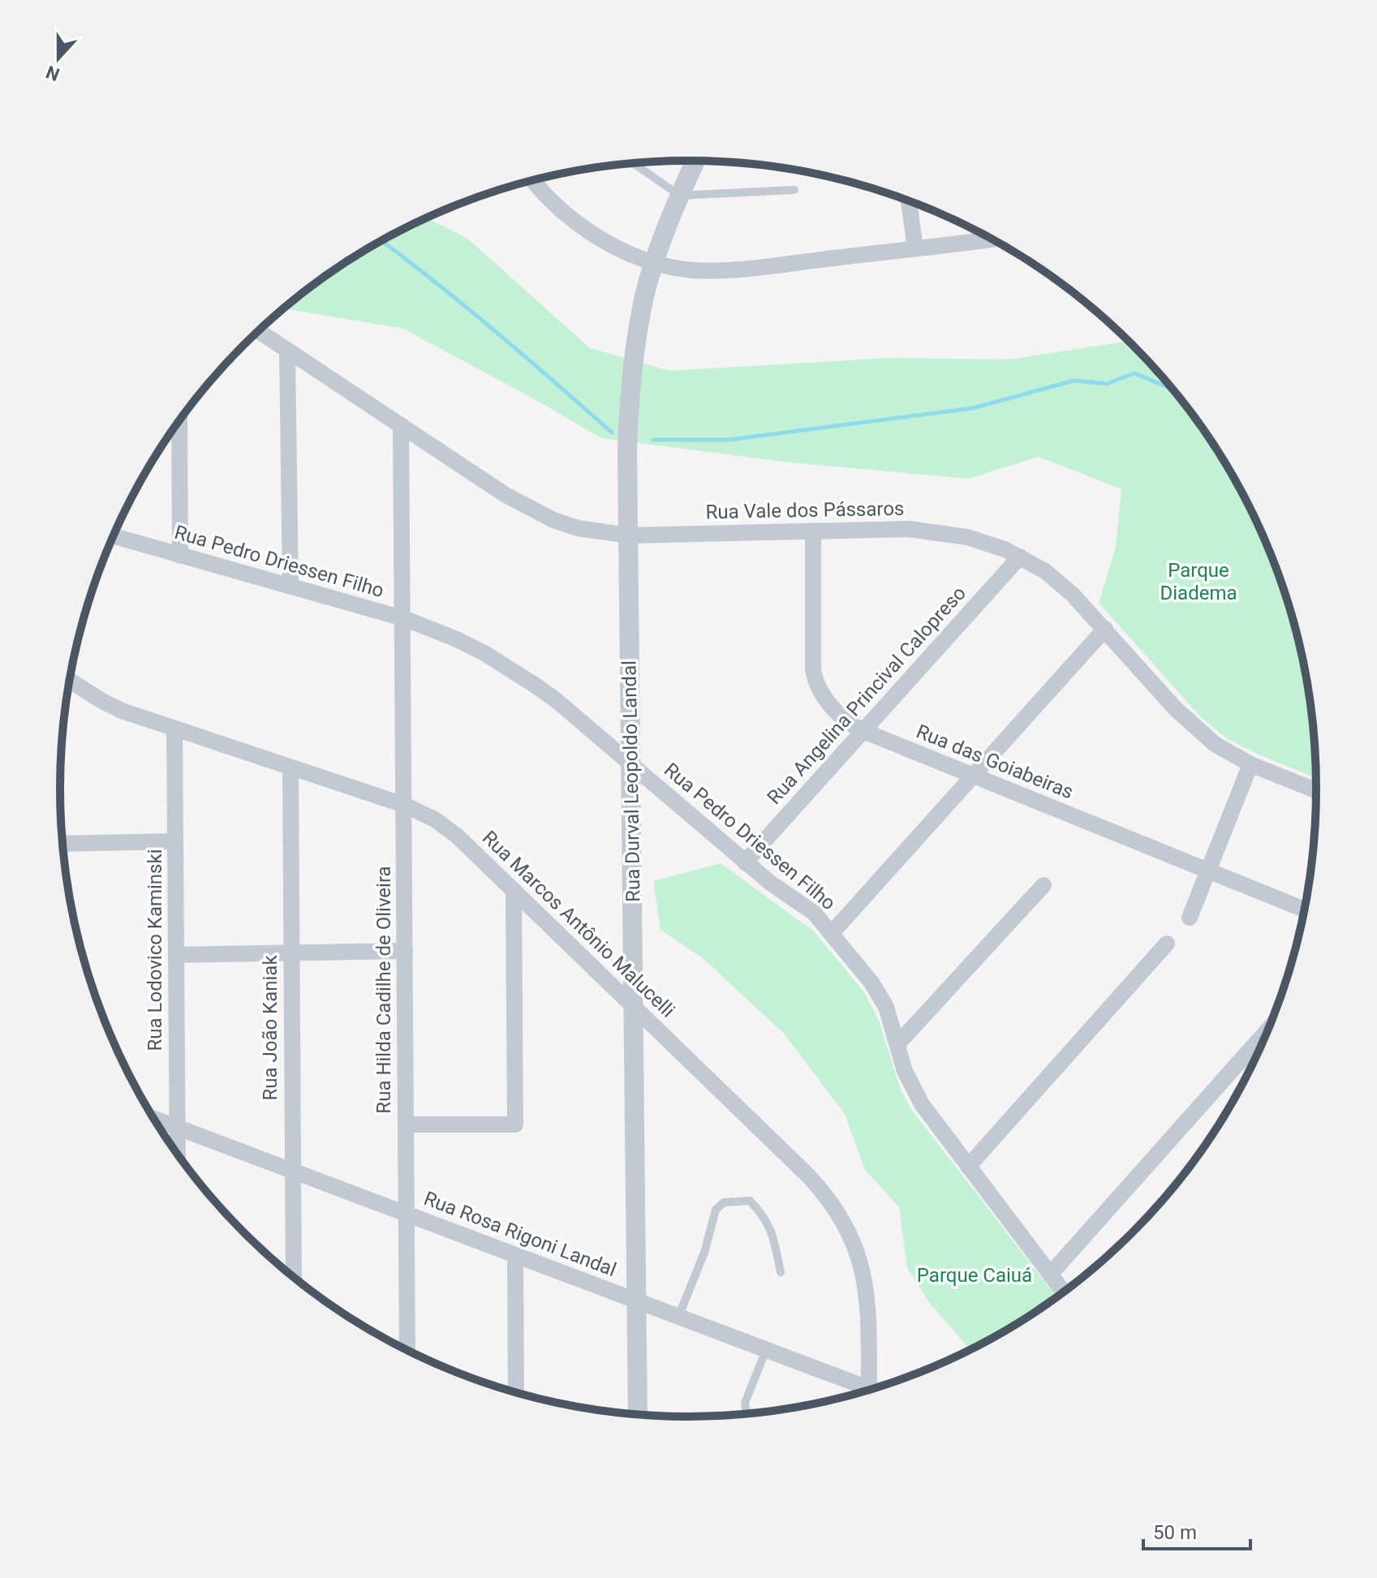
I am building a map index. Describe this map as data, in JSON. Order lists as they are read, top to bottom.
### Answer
{
  "streets": {
    "street": [
      "Rua Vale dos Pássaros",
      "Rua Pedro Driessen Filho",
      "Rua Angelina Princival Calopreso",
      "Rua das Goiabeiras",
      "Rua Durval Leopoldo Landal",
      "Rua Marcos Antônio Malucelli",
      "Rua Lodovico Kaminski",
      "Rua Hilda Cadilhe de Oliveira",
      "Rua João Kaniak",
      "Rua Rosa Rigoni Landal"
    ]
  },
  "crossings": [
    ["Rua Vale dos Pássaros", "Rua Angelina Princival Calopreso"],
    ["Rua Vale dos Pássaros", "Rua das Goiabeiras"],
    ["Rua Vale dos Pássaros", "Rua Durval Leopoldo Landal"],
    ["Rua Vale dos Pássaros", "Rua Hilda Cadilhe de Oliveira"],
    ["Rua Pedro Driessen Filho", "Rua Angelina Princival Calopreso"],
    ["Rua Pedro Driessen Filho", "Rua Durval Leopoldo Landal"],
    ["Rua Pedro Driessen Filho", "Rua Hilda Cadilhe de Oliveira"],
    ["Rua Angelina Princival Calopreso", "Rua das Goiabeiras"],
    ["Rua Durval Leopoldo Landal", "Rua Marcos Antônio Malucelli"],
    ["Rua Durval Leopoldo Landal", "Rua Rosa Rigoni Landal"],
    ["Rua Marcos Antônio Malucelli", "Rua Lodovico Kaminski"],
    ["Rua Marcos Antônio Malucelli", "Rua Hilda Cadilhe de Oliveira"],
    ["Rua Marcos Antônio Malucelli", "Rua João Kaniak"],
    ["Rua Lodovico Kaminski", "Rua Rosa Rigoni Landal"],
    ["Rua Hilda Cadilhe de Oliveira", "Rua Rosa Rigoni Landal"],
    ["Rua João Kaniak", "Rua Rosa Rigoni Landal"]
  ],
  "parks": ["Parque Diadema", "Parque Caiuá"],
  "scale_bar": "50 m",
  "north": "bottom"
}
